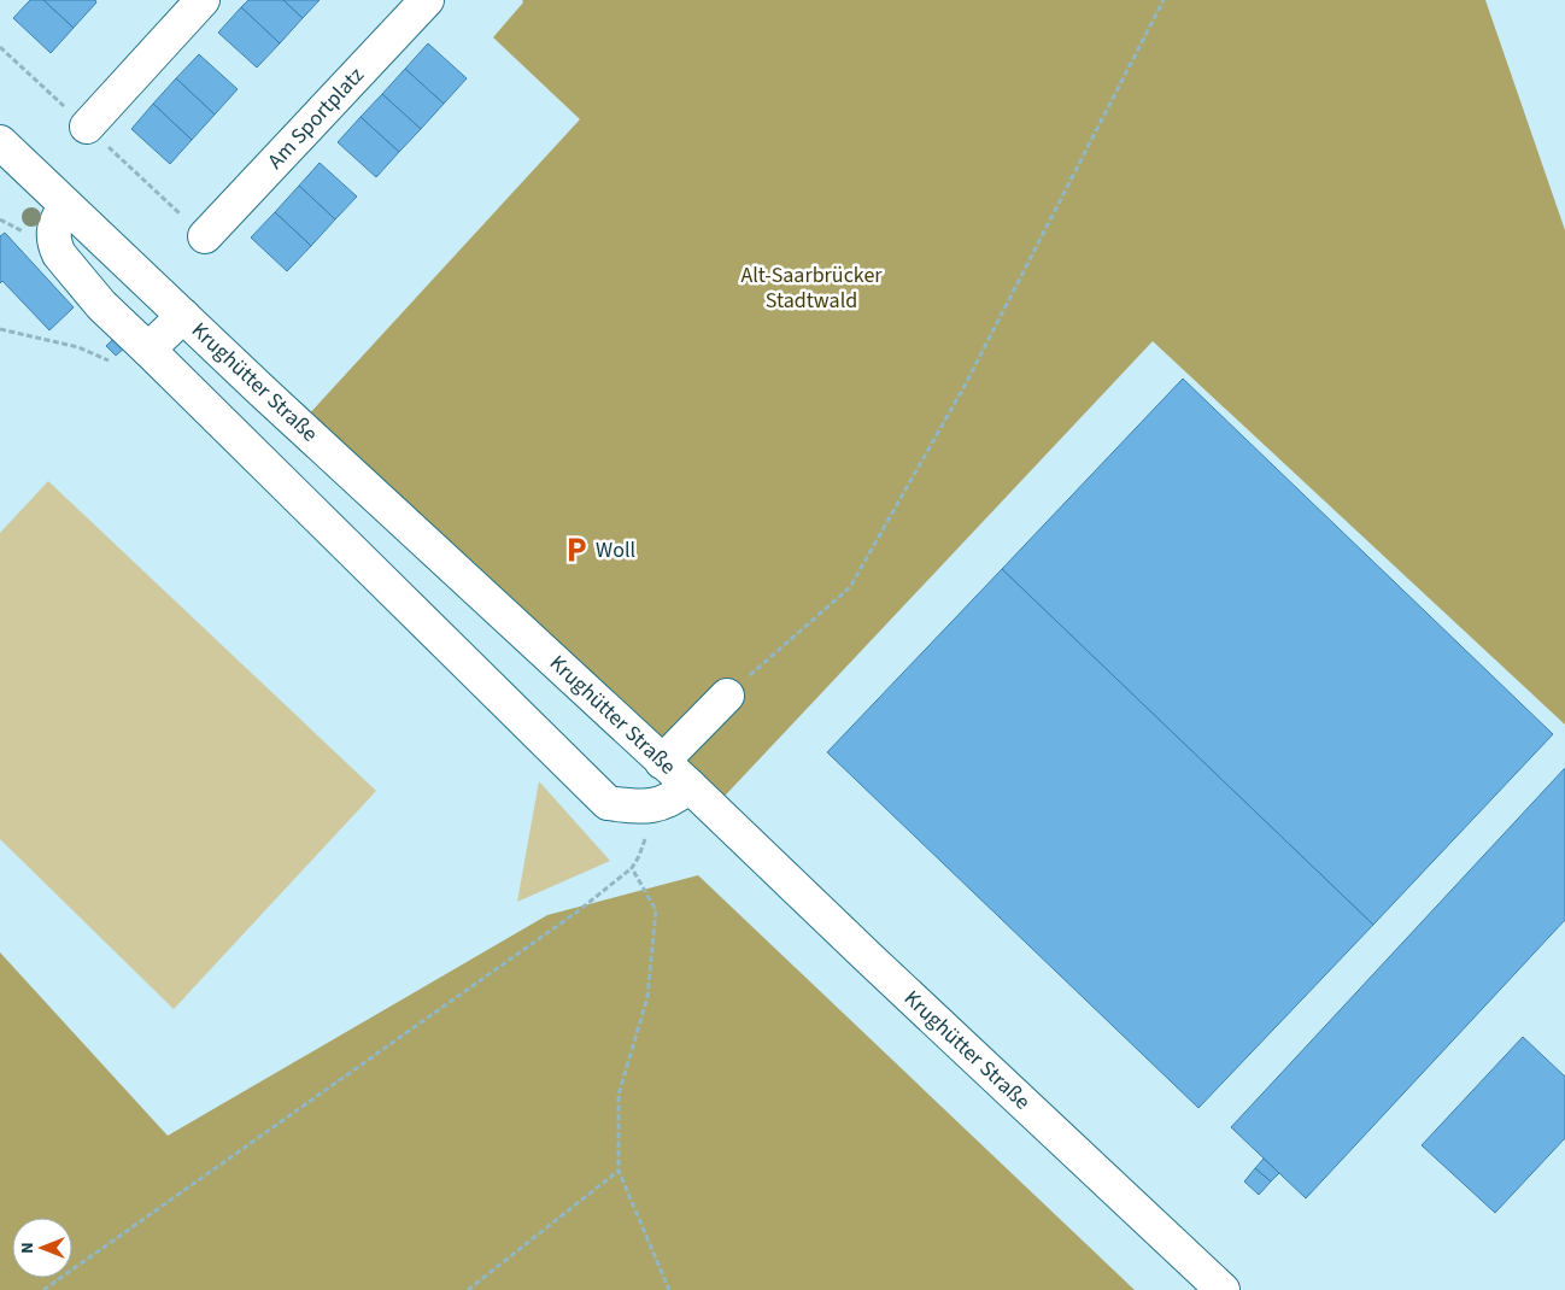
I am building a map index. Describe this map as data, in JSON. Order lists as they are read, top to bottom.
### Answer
{
  "streets": {
    "street": ["Am Sportplatz", "Krughütter Straße"]
  },
  "parks": ["Alt-Saarbrücker Stadtwald"],
  "places": {
    "parking": ["Woll"]
  },
  "north": "left"
}
